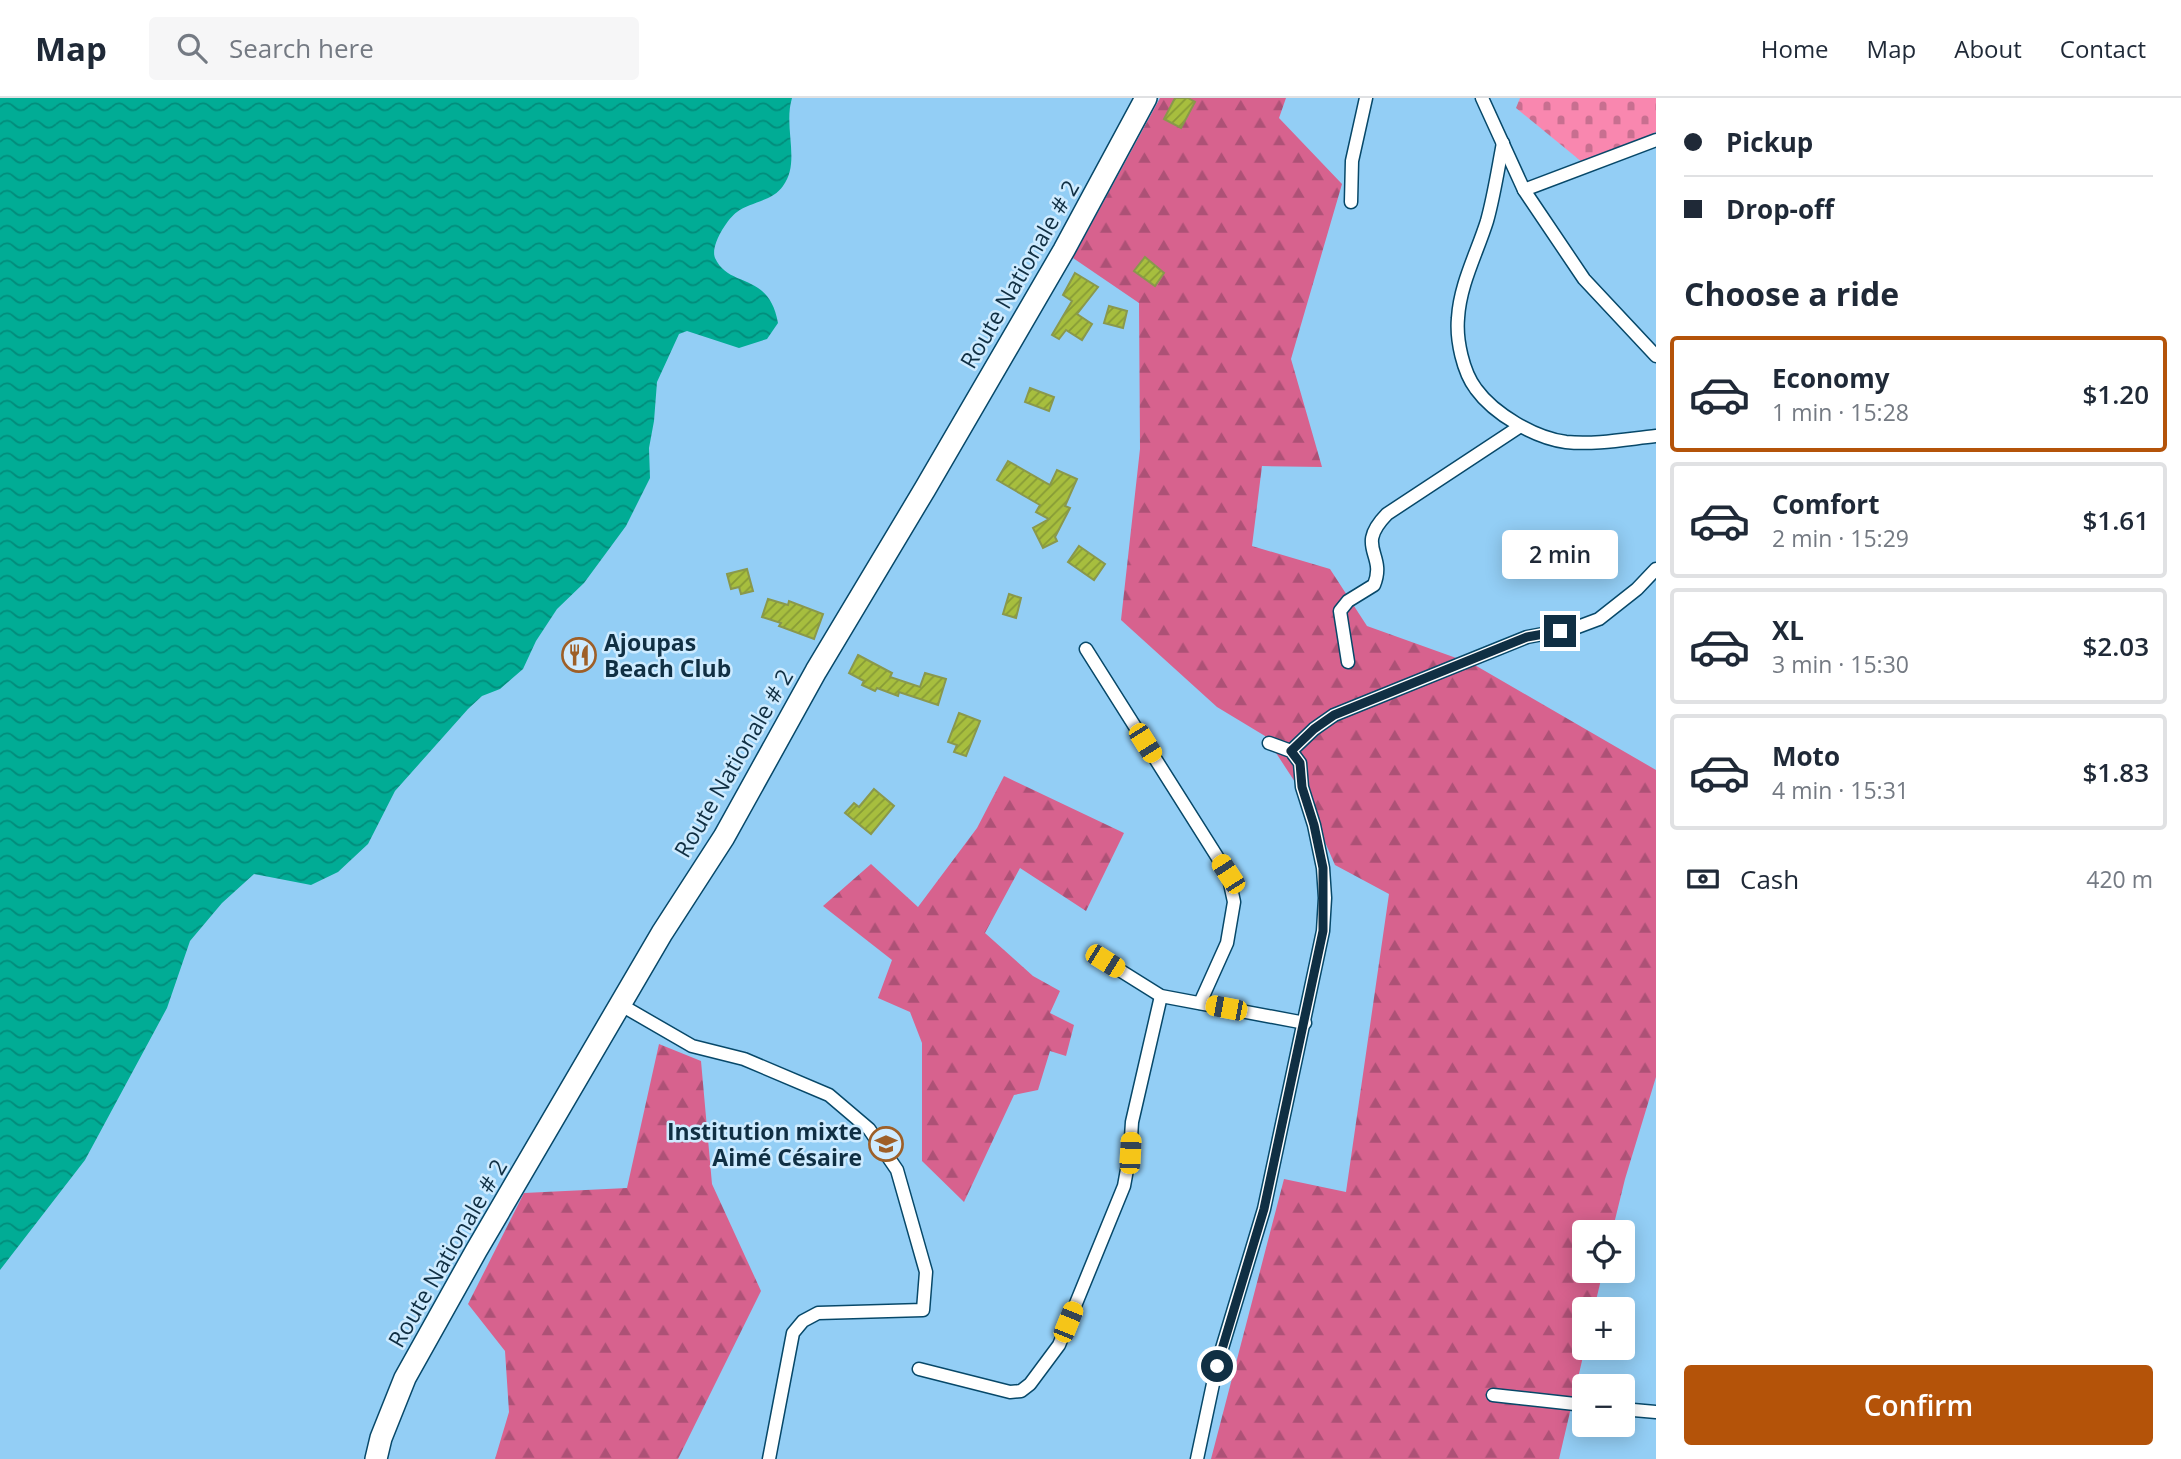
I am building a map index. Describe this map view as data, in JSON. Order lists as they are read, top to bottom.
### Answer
{
  "streets": {
    "main road": ["Route Nationale # 2"]
  },
  "places": {
    "restaurant": ["Ajoupas Beach Club"],
    "school or university": ["Institution mixte Aimé Césaire"]
  },
  "page": {
    "header": "Map",
    "search": "Search here",
    "nav": [
      "Home",
      "Map",
      "About",
      "Contact"
    ],
    "banner": ["Pickup", "Drop-off"],
    "heading": "Choose a ride",
    "list": [
      {
        "name": "Economy",
        "note": "1 min · 15:28",
        "value": "$1.20"
      },
      {
        "name": "Comfort",
        "note": "2 min · 15:29",
        "value": "$1.61"
      },
      {
        "name": "XL",
        "note": "3 min · 15:30",
        "value": "$2.03"
      },
      {
        "name": "Moto",
        "note": "4 min · 15:31",
        "value": "$1.83"
      }
    ],
    "bubble": "2 min",
    "pay": ["Cash", "420 m"],
    "map_buttons": ["+", "−"],
    "buttons": "Confirm"
  }
}
